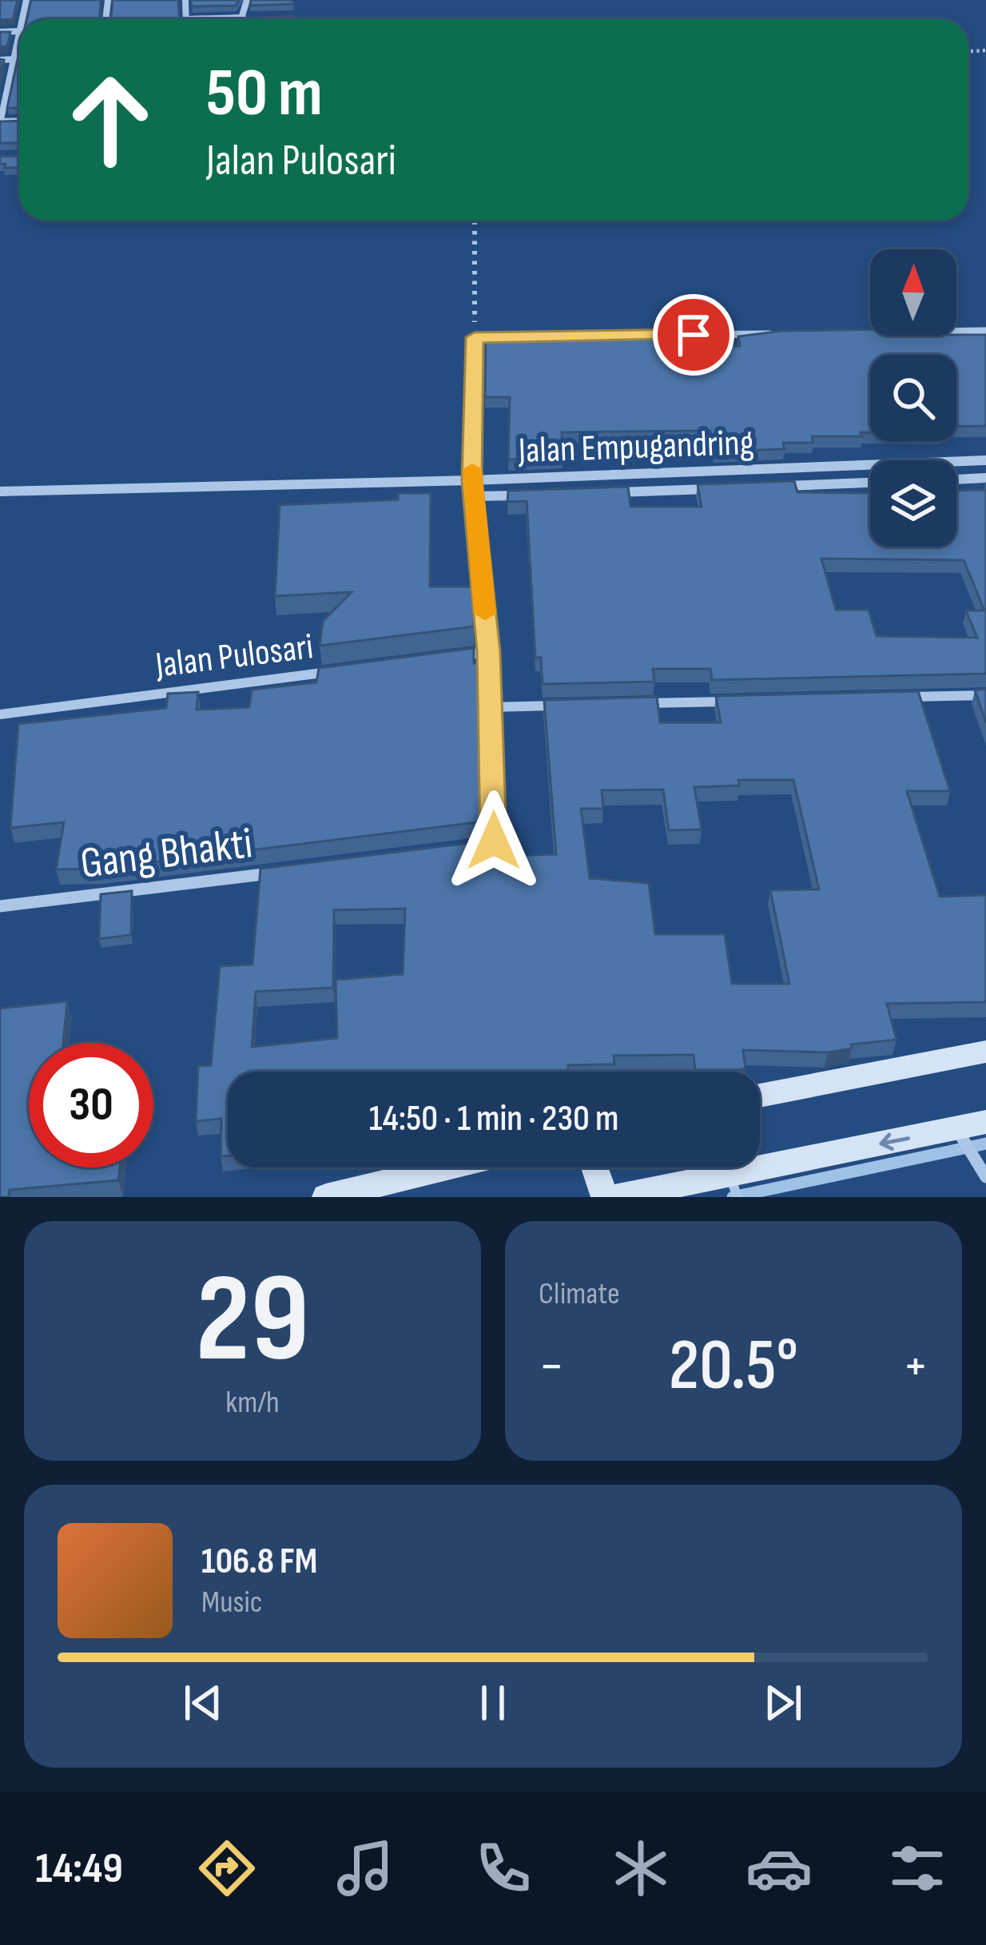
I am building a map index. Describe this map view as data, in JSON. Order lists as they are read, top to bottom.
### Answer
{
  "streets": {
    "street": ["Jalan Empugandring", "Jalan Pulosari", "Gang Bhakti"]
  },
  "north": "top",
  "page": {
    "turn": ["50 m", "Jalan Pulosari"],
    "limit": "30",
    "trip": "14:50 · 1 min · 230 m",
    "tile": [
      ["29", "km/h"],
      "Climate"
    ],
    "heat": ["−", "20.5°", "+"],
    "song": ["106.8 FM", "Music"],
    "tabs": "14:49"
  }
}
